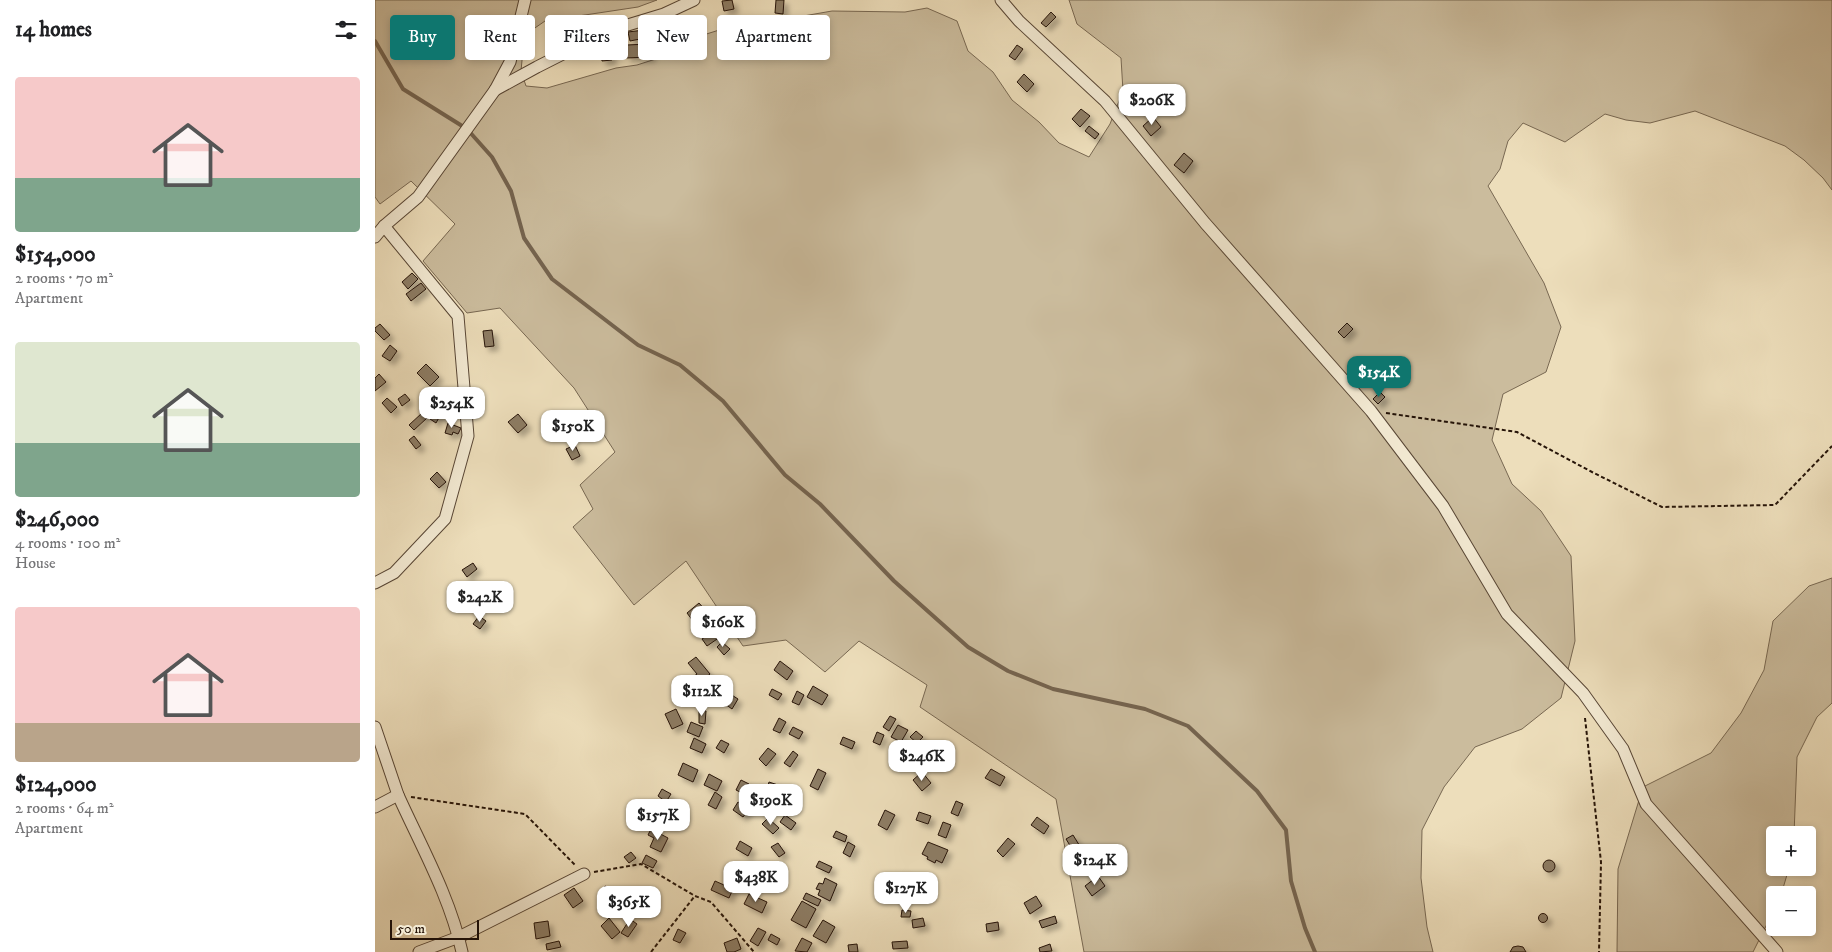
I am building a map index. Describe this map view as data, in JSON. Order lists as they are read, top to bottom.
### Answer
{
  "scale_bar": "50 m",
  "page": {
    "heading": "14 homes",
    "chip": [
      "Buy",
      "Rent",
      "Filters",
      "New",
      "Apartment"
    ],
    "list": [
      {
        "name": "$154,000",
        "note": "2 rooms · 70 m² · Apartment"
      },
      {
        "name": "$246,000",
        "note": "4 rooms · 100 m² · House"
      },
      {
        "name": "$124,000",
        "note": "2 rooms · 64 m² · Apartment"
      }
    ],
    "price": [
      "$206K",
      "$154K",
      "$254K",
      "$150K",
      "$242K",
      "$160K",
      "$112K",
      "$246K",
      "$190K",
      "$157K",
      "$124K",
      "$438K",
      "$127K",
      "$365K"
    ],
    "map_buttons": ["+", "−"],
    "scale": "50 m"
  }
}
